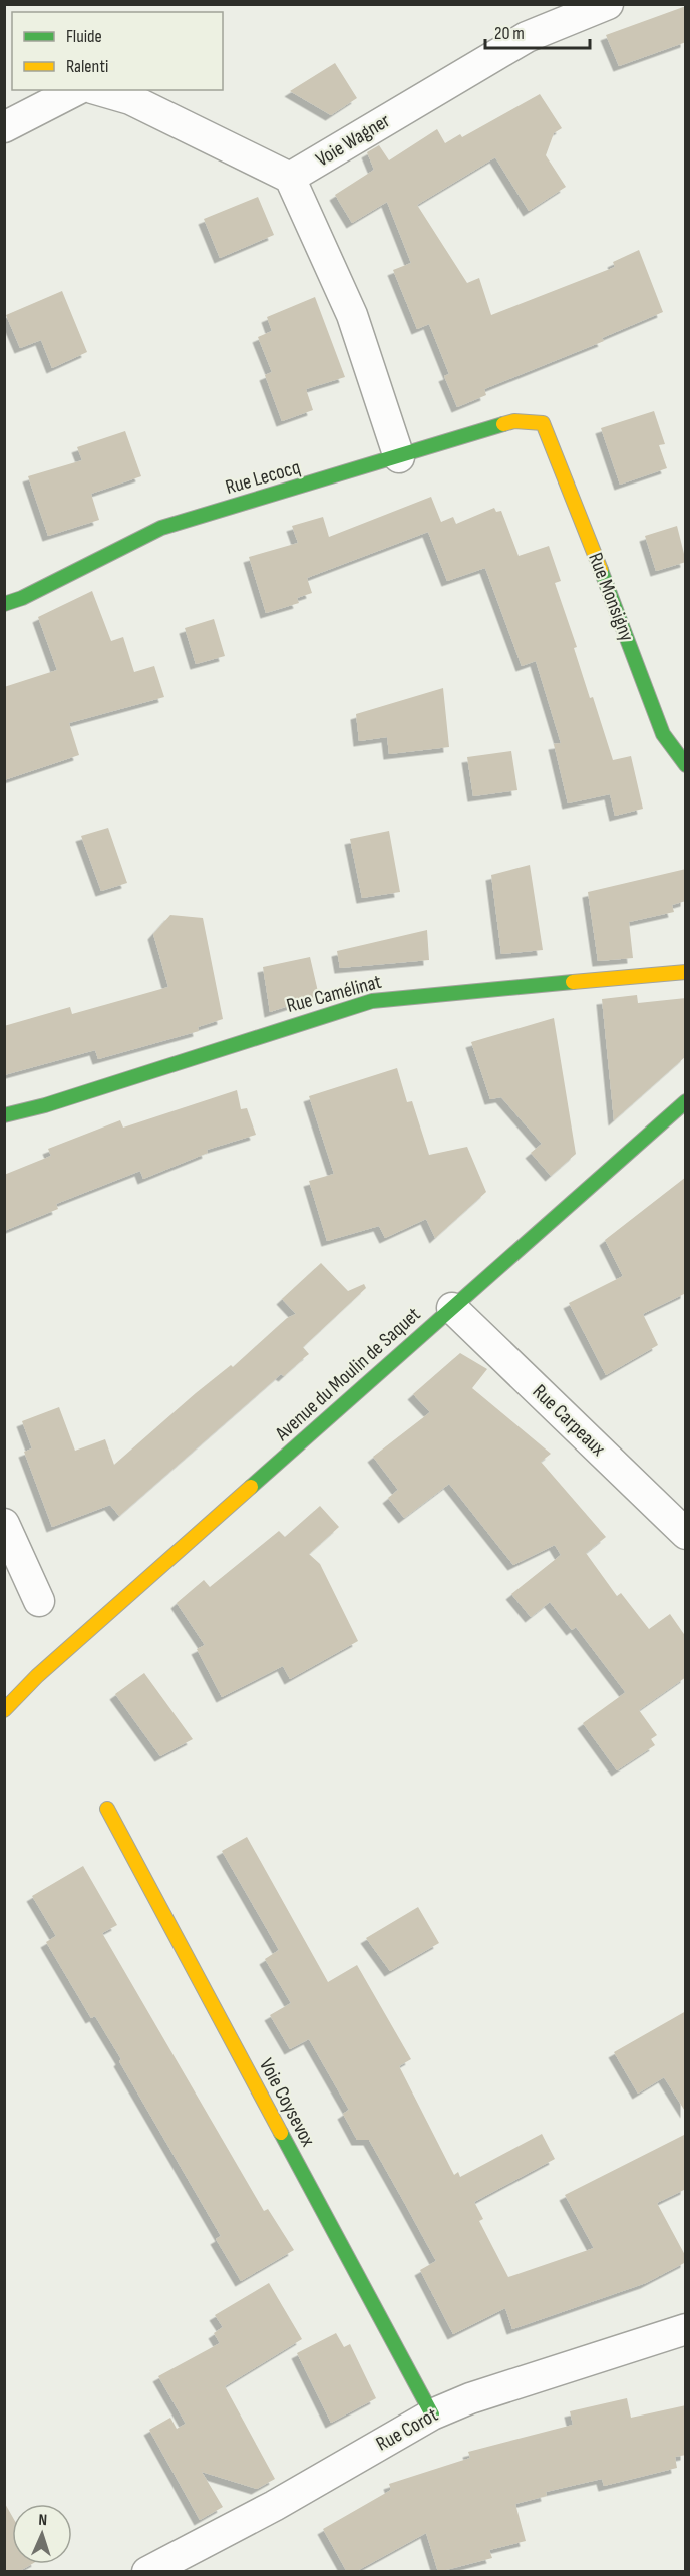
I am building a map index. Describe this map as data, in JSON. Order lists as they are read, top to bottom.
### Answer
{
  "streets": {
    "street": [
      "Voie Wagner",
      "Rue Lecocq",
      "Rue Monsigny",
      "Rue Camélinat",
      "Avenue du Moulin de Saquet",
      "Rue Carpeaux",
      "Voie Coysevox",
      "Rue Corot"
    ]
  },
  "crossings": [
    ["Rue Lecocq", "Rue Monsigny"],
    ["Avenue du Moulin de Saquet", "Rue Carpeaux"],
    ["Voie Coysevox", "Rue Corot"]
  ],
  "legend": ["Fluide", "Ralenti"],
  "scale_bar": "20 m",
  "north": "top"
}
